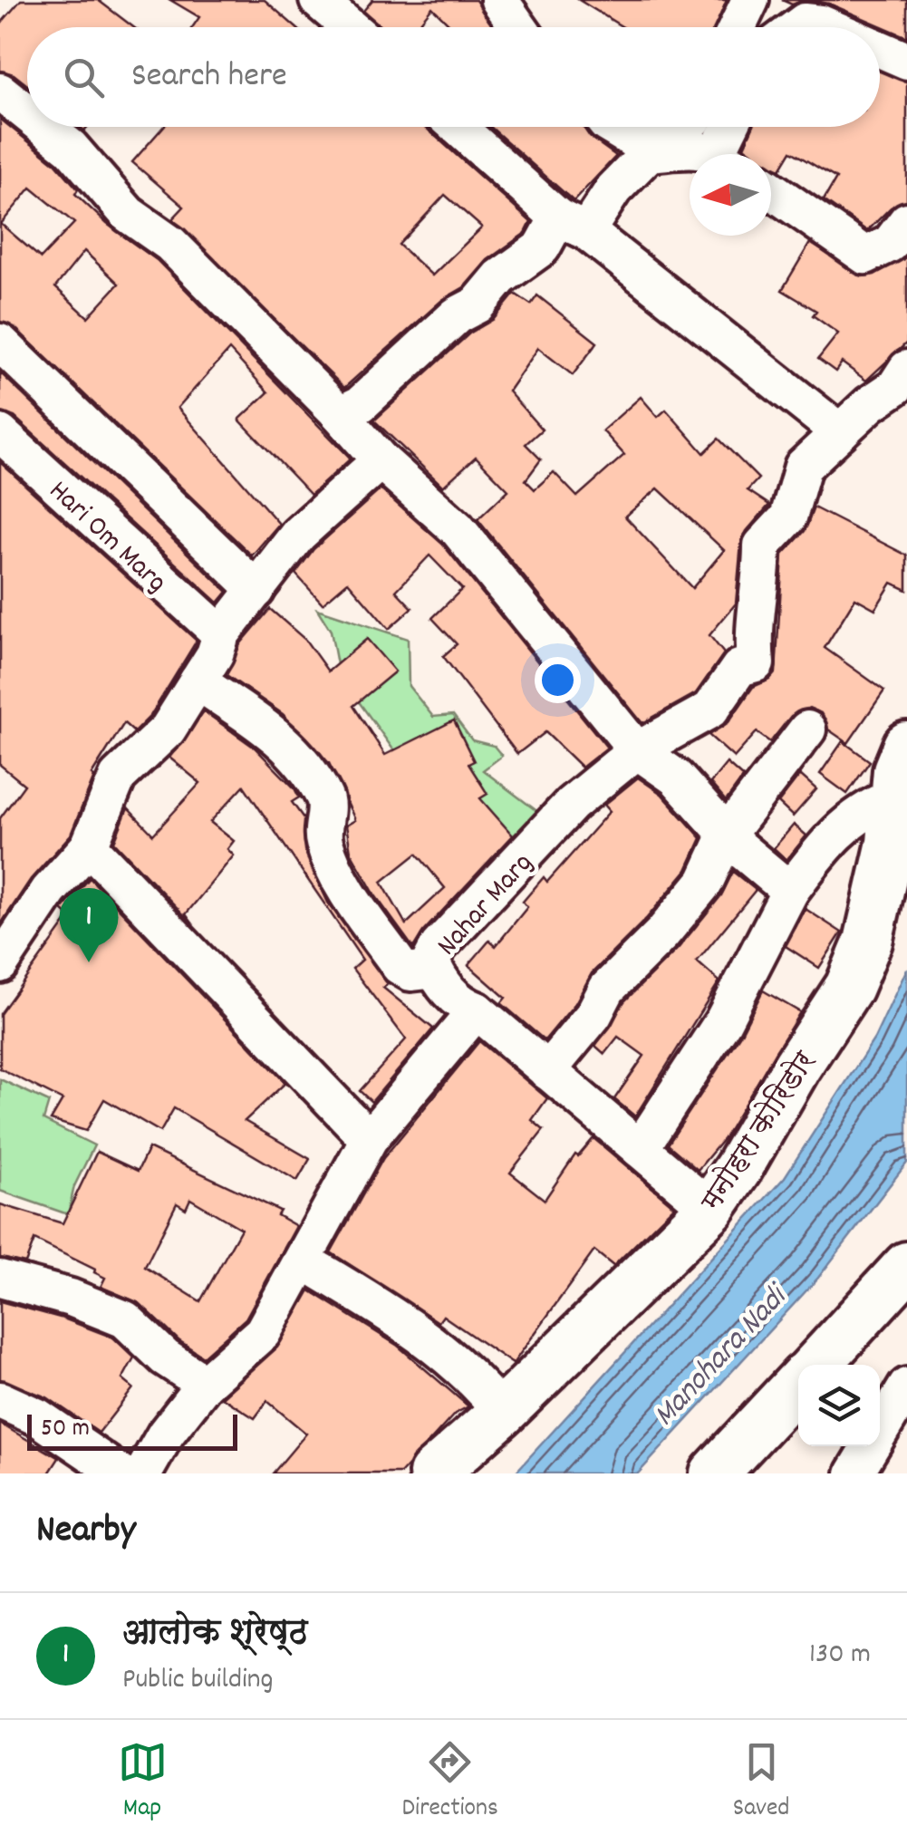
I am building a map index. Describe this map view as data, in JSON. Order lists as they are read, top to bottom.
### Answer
{
  "streets": {
    "main road": ["मनोहरा कोरिडोर"],
    "street": ["Hari Om Marg", "Nahar Marg"]
  },
  "crossings": [
    ["Nahar Marg", "मनोहरा कोरिडोर"]
  ],
  "water": ["Manohara Nadi"],
  "scale_bar": "50 m",
  "north": "left",
  "page": {
    "search": "Search here",
    "pins": "1",
    "scale": "50 m",
    "heading": "Nearby",
    "list": [
      {
        "mark": "1",
        "name": "आलोक श्रेष्ठ",
        "note": "Public building",
        "value": "130 m"
      }
    ],
    "nav": ["Map", "Directions", "Saved"]
  }
}
